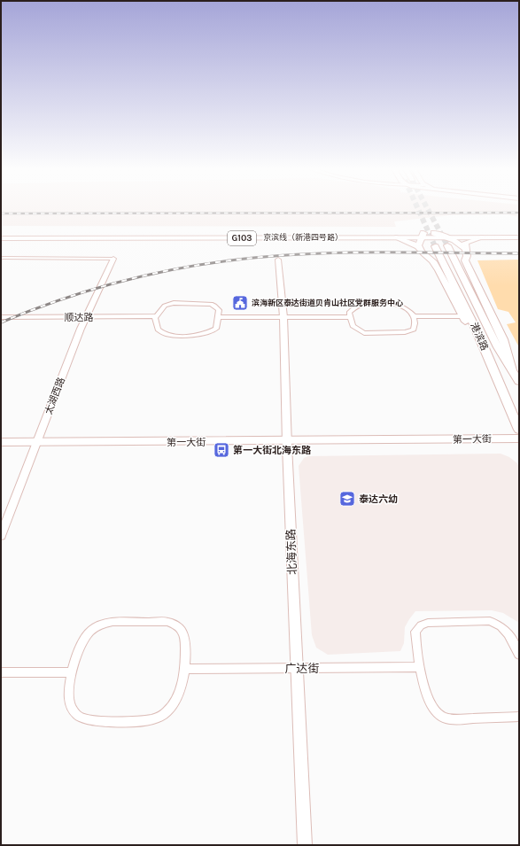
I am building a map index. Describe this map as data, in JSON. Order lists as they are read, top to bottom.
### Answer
{
  "streets": {
    "main road": [
      "京滨线（新港四号路）",
      "G103",
      "港滨路",
      "第一大街"
    ],
    "street": [
      "顺达路",
      "太湖西路",
      "北海东路",
      "广达街"
    ]
  },
  "crossings": [
    ["顺达路", "太湖西路"],
    ["太湖西路", "第一大街"],
    ["第一大街", "北海东路"],
    ["北海东路", "广达街"]
  ],
  "places": {
    "public building": ["滨海新区泰达街道贝肯山社区党群服务中心"],
    "bus stop": ["第一大街北海东路"],
    "school or university": ["泰达六幼"]
  }
}
